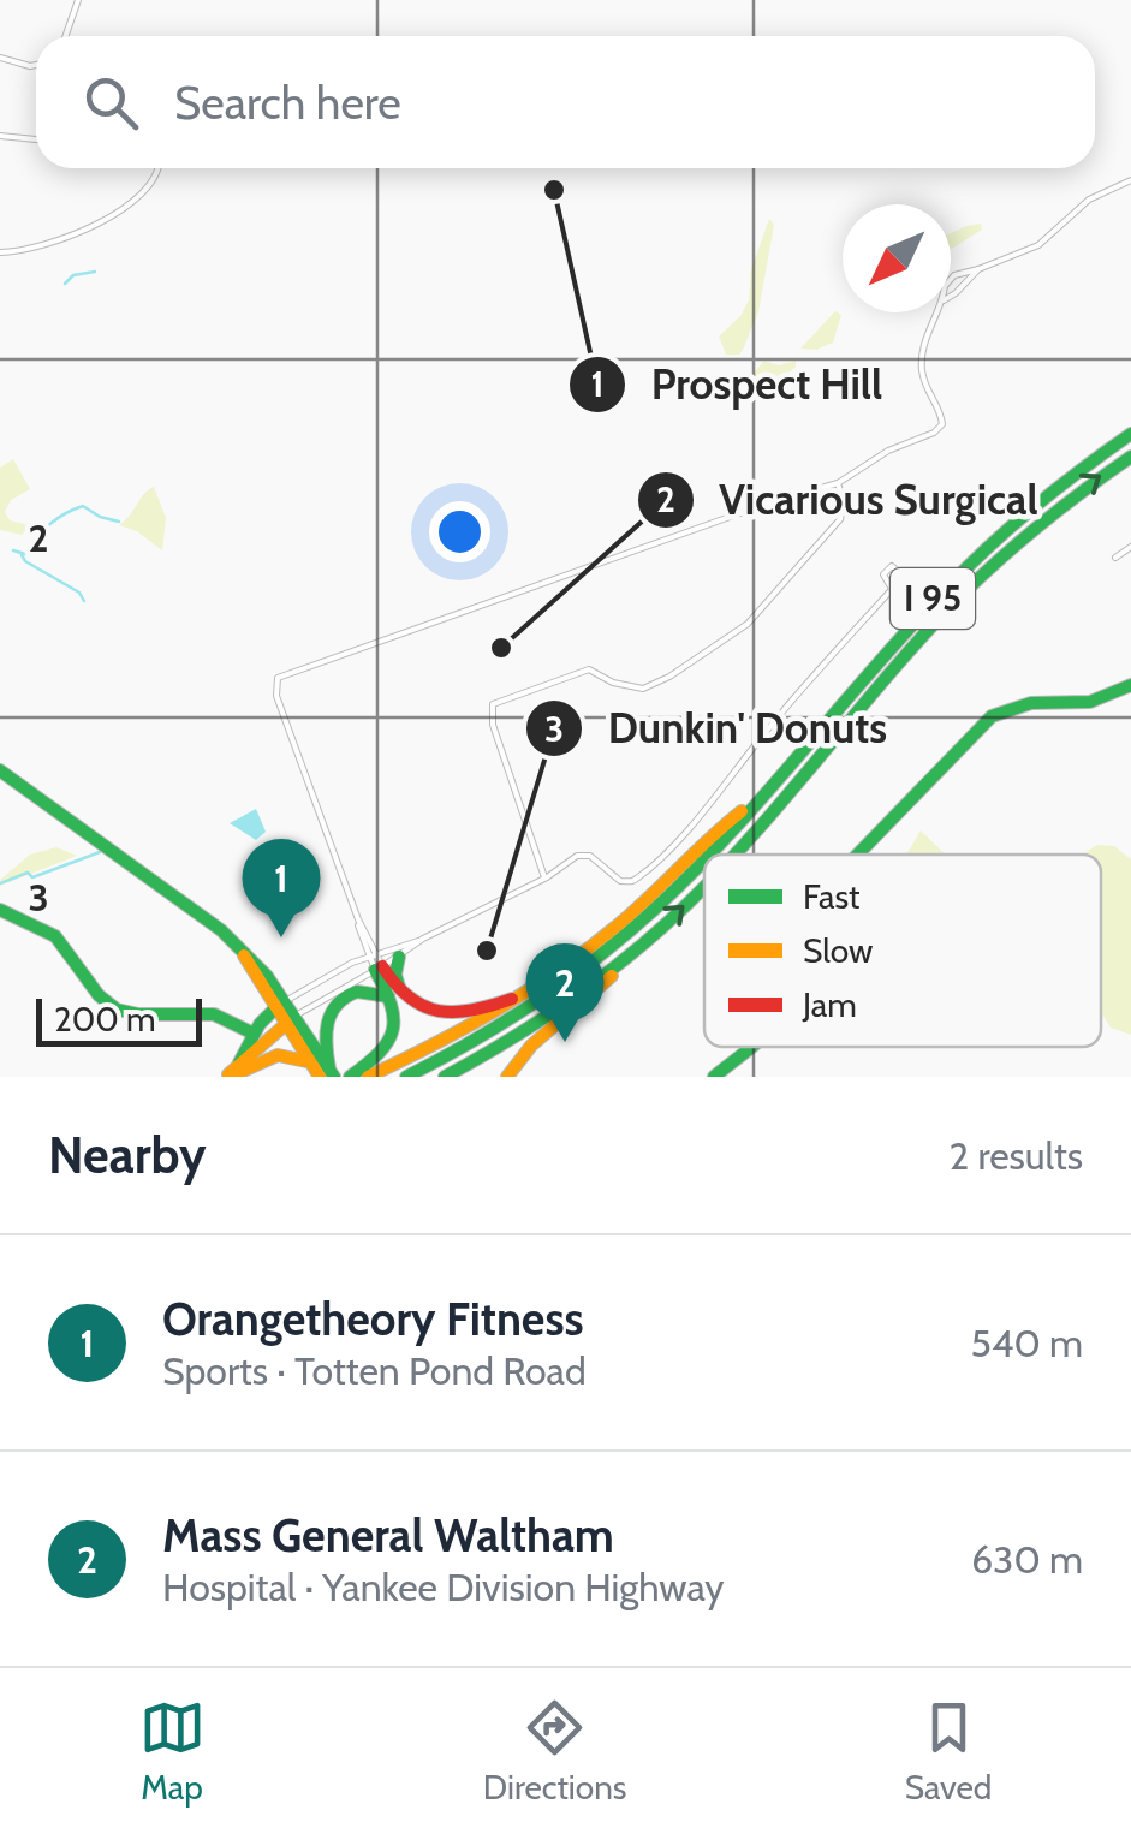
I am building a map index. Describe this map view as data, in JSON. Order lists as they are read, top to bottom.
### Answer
{
  "streets": {
    "main road": ["I 95"]
  },
  "places": ["Prospect Hill", "Vicarious Surgical", "Dunkin' Donuts"],
  "legend": ["Fast", "Slow", "Jam"],
  "scale_bar": "200 m",
  "north": "bottom left",
  "page": {
    "search": "Search here",
    "pins": ["1", "2"],
    "scale": "200 m",
    "heading": ["Nearby", "2 results"],
    "list": [
      {
        "mark": "1",
        "name": "Orangetheory Fitness",
        "note": "Sports · Totten Pond Road",
        "value": "540 m"
      },
      {
        "mark": "2",
        "name": "Mass General Waltham",
        "note": "Hospital · Yankee Division Highway",
        "value": "630 m"
      }
    ],
    "nav": ["Map", "Directions", "Saved"]
  },
  "grid": {
    "rows": ["2", "3"]
  }
}
